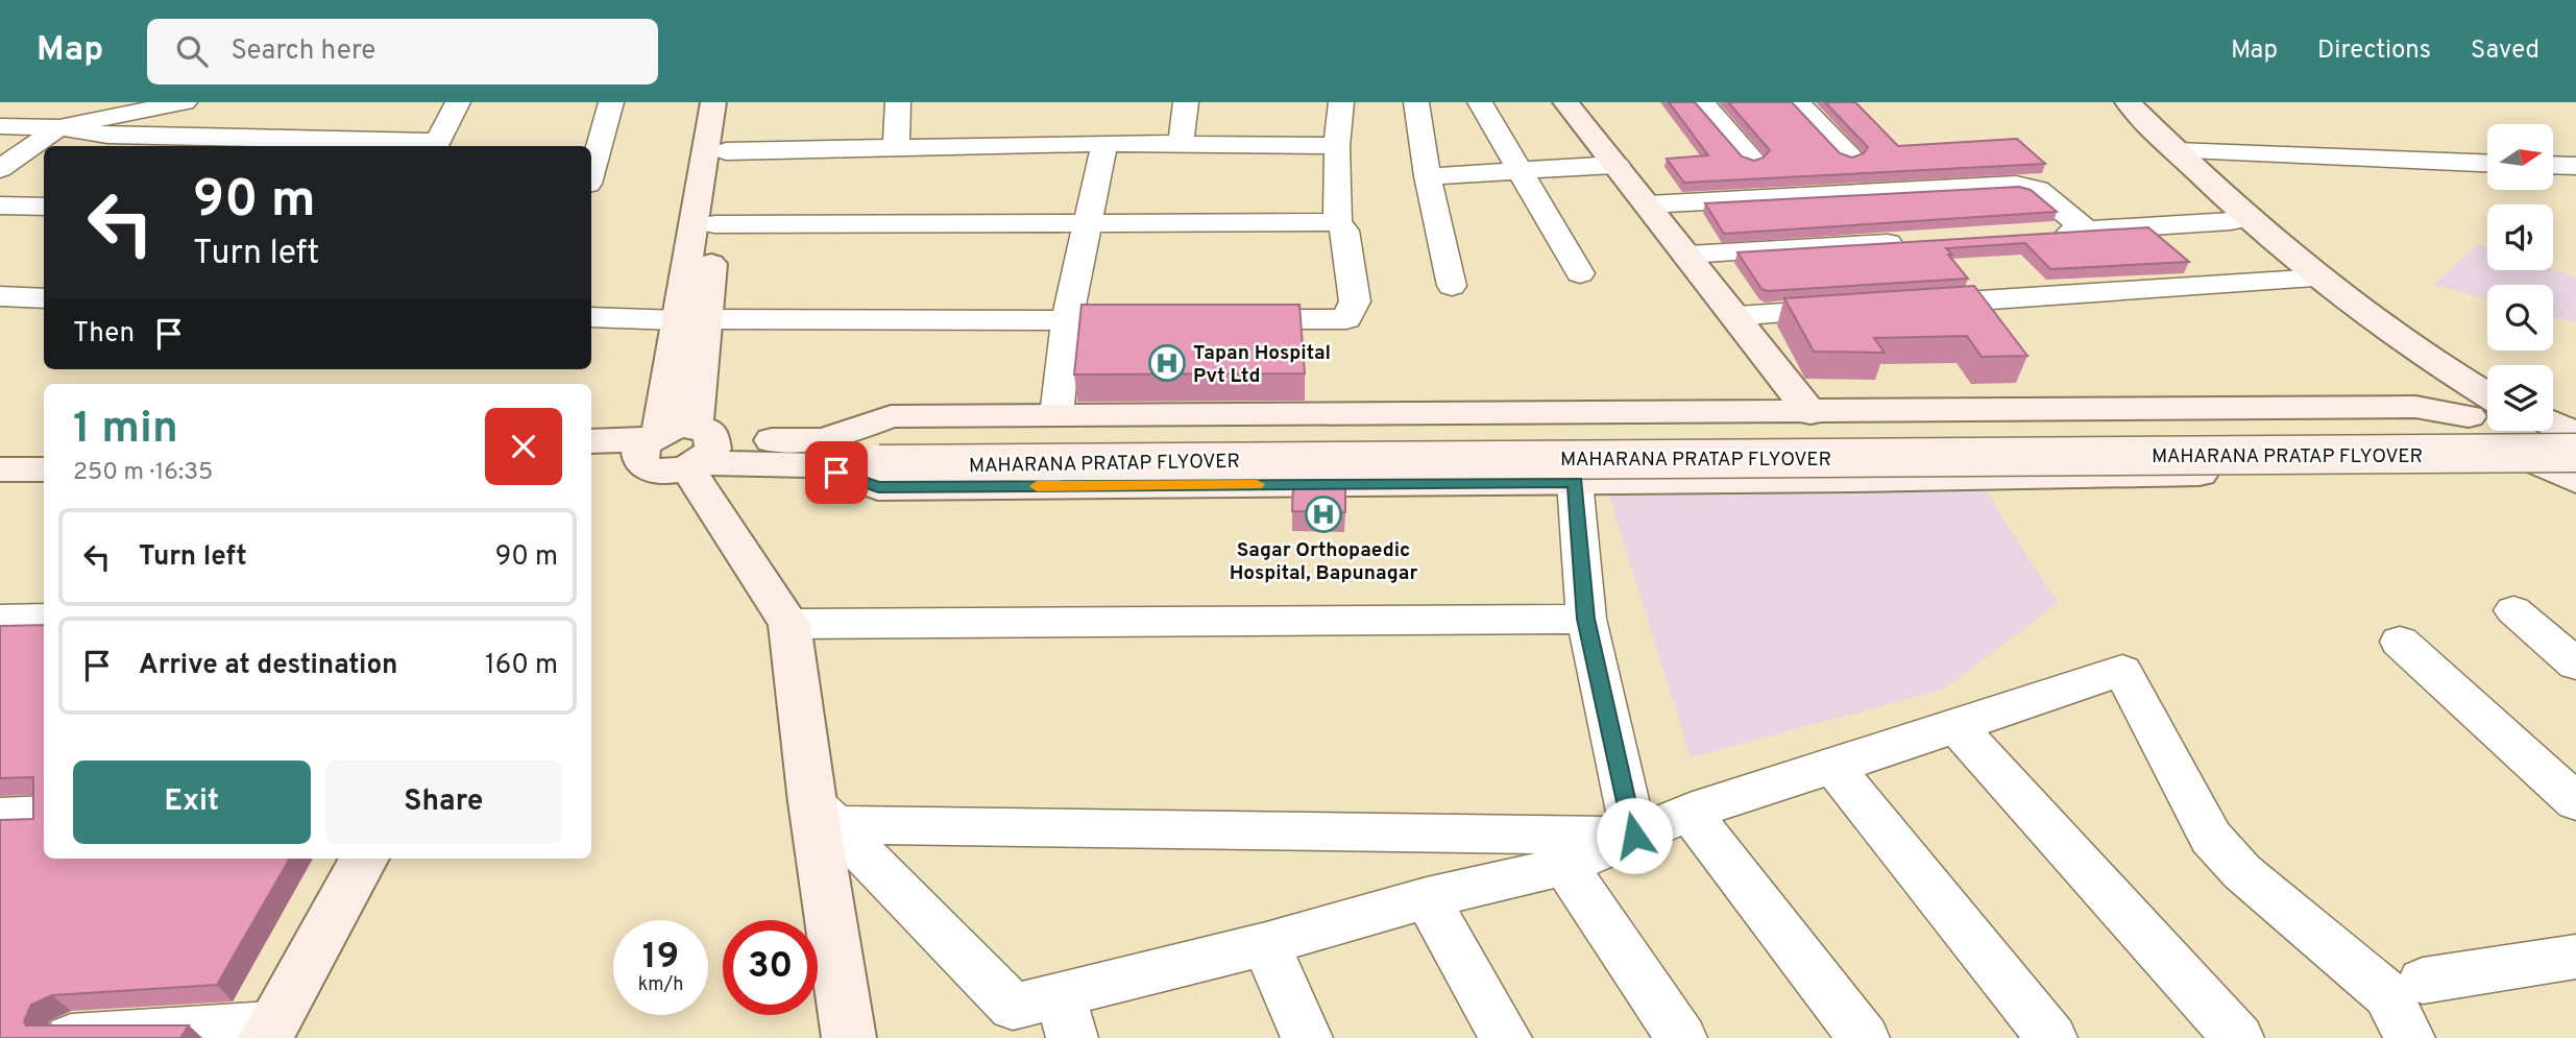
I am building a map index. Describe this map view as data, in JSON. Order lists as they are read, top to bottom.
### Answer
{
  "streets": {
    "street": ["MAHARANA PRATAP FLYOVER"]
  },
  "places": {
    "hospital": ["Tapan Hospital Pvt Ltd", "Sagar Orthopaedic Hospital, Bapunagar"]
  },
  "north": "right",
  "page": {
    "header": "Map",
    "search": "Search here",
    "nav": ["Map", "Directions", "Saved"],
    "turn": ["90 m", "Turn left"],
    "then": "Then",
    "heading": ["1 min", "250 m · 16:35"],
    "list": [
      {
        "name": "Turn left",
        "value": "90 m"
      },
      {
        "name": "Arrive at destination",
        "value": "160 m"
      }
    ],
    "buttons": ["Exit", "Share"],
    "speed": "19 km/h",
    "limit": "30"
  }
}
